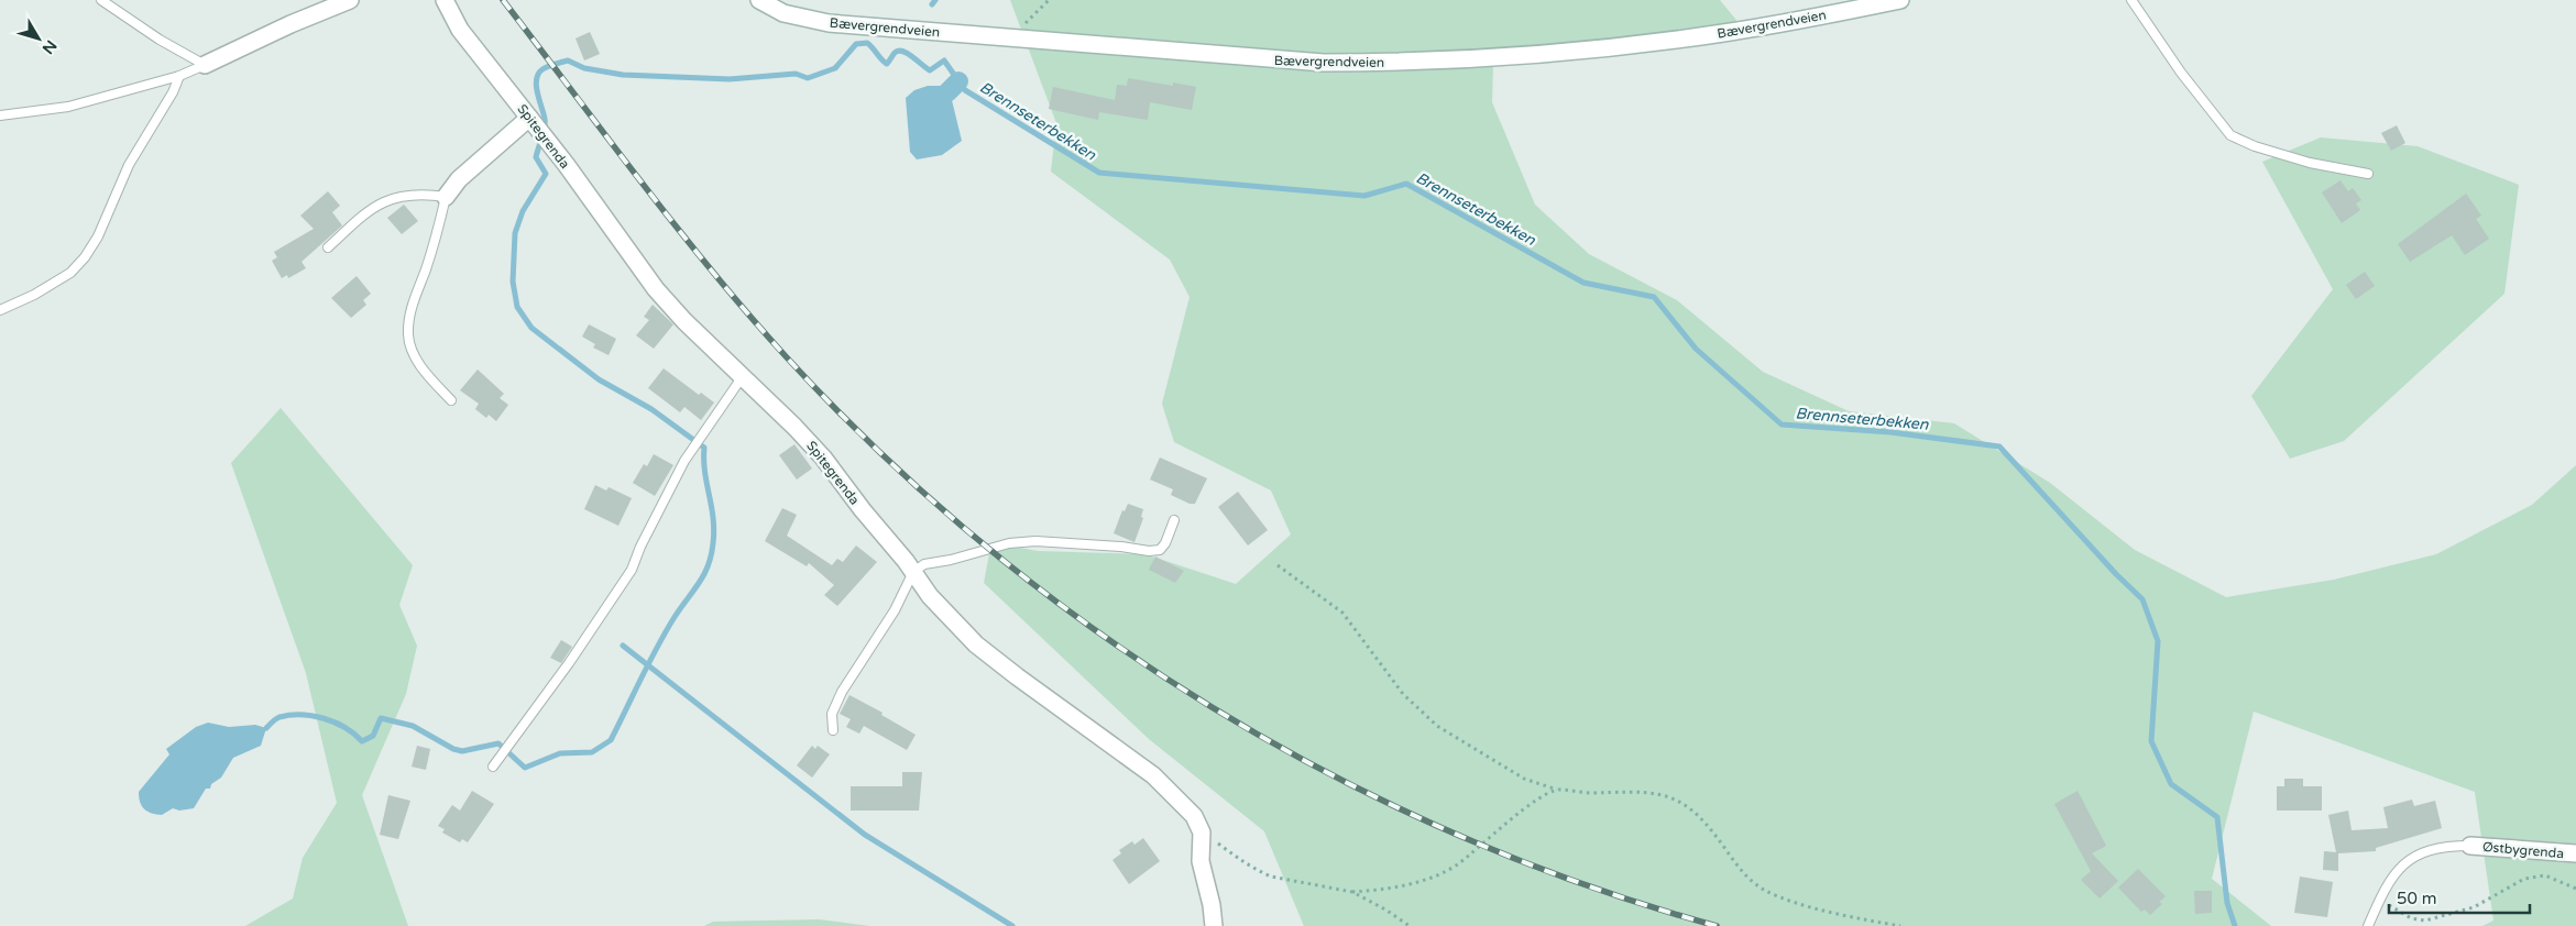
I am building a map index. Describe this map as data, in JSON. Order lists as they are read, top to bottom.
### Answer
{
  "streets": {
    "street": ["Bævergrendveien", "Spitegrenda", "Østbygrenda"]
  },
  "water": ["Brennseterbekken"],
  "scale_bar": "50 m",
  "north": "bottom right"
}
